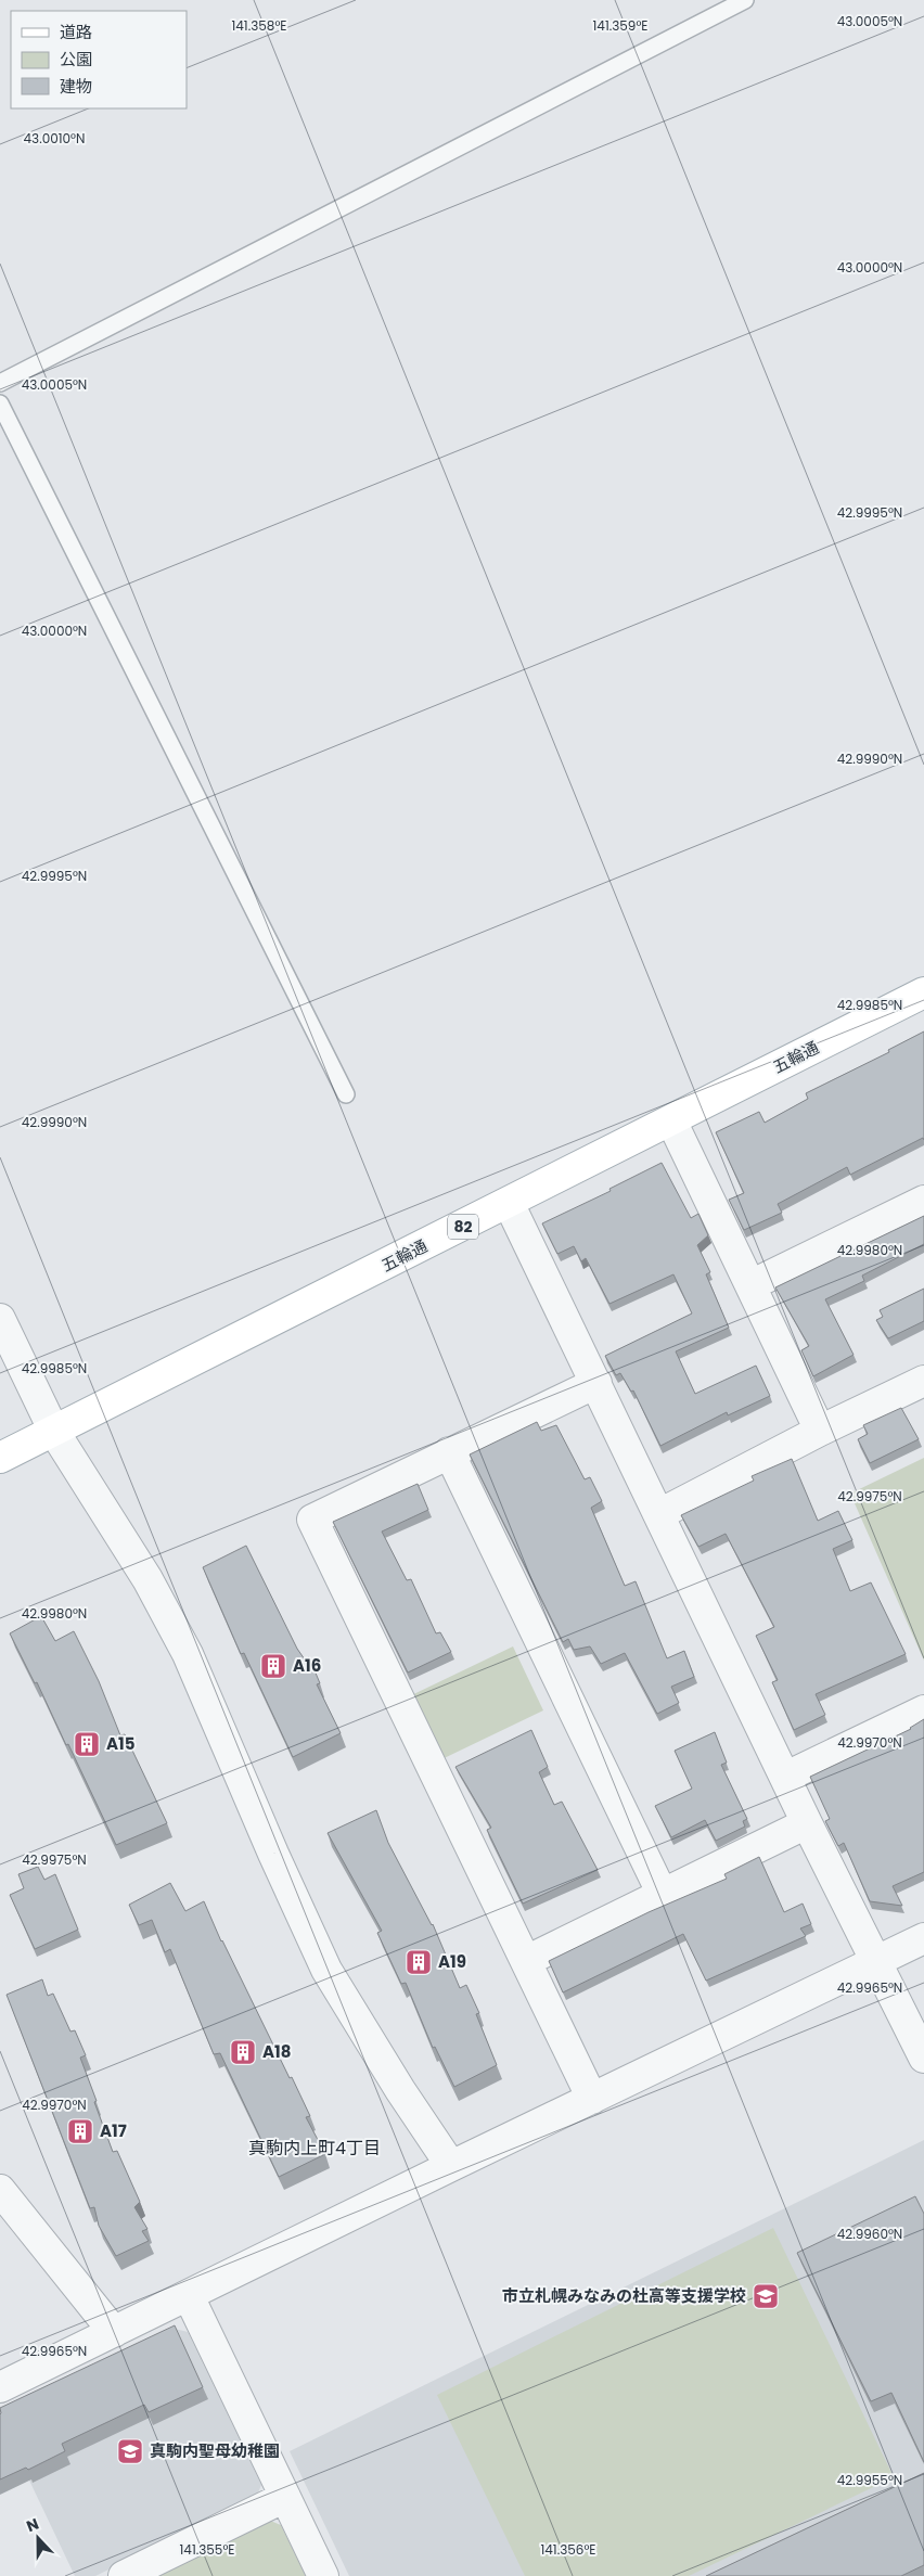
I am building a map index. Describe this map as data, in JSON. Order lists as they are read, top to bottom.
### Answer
{
  "streets": {
    "main road": ["五輪通", "82"]
  },
  "districts": ["真駒内上町4丁目"],
  "places": {
    "building": [
      "A16",
      "A15",
      "A19",
      "A18",
      "A17"
    ],
    "school or university": ["市立札幌みなみの杜高等支援学校", "真駒内聖母幼稚園"]
  },
  "legend": ["道路", "公園", "建物"],
  "north": "top",
  "coordinates": [
    "43.0005°N",
    "141.358°E",
    "141.359°E",
    "43.0010°N",
    "43.0000°N",
    "42.9995°N",
    "42.9990°N",
    "42.9985°N",
    "42.9980°N",
    "42.9975°N",
    "42.9970°N",
    "42.9965°N",
    "42.9960°N",
    "42.9955°N",
    "141.355°E",
    "141.356°E"
  ]
}
